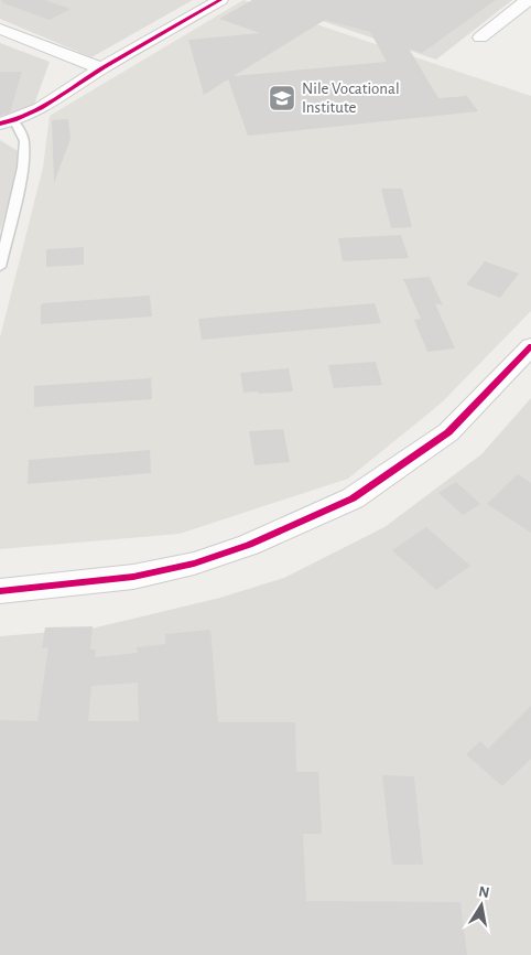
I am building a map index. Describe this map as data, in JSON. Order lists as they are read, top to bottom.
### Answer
{
  "places": {
    "school or university": ["Nile Vocational Institute"]
  },
  "north": "top"
}
